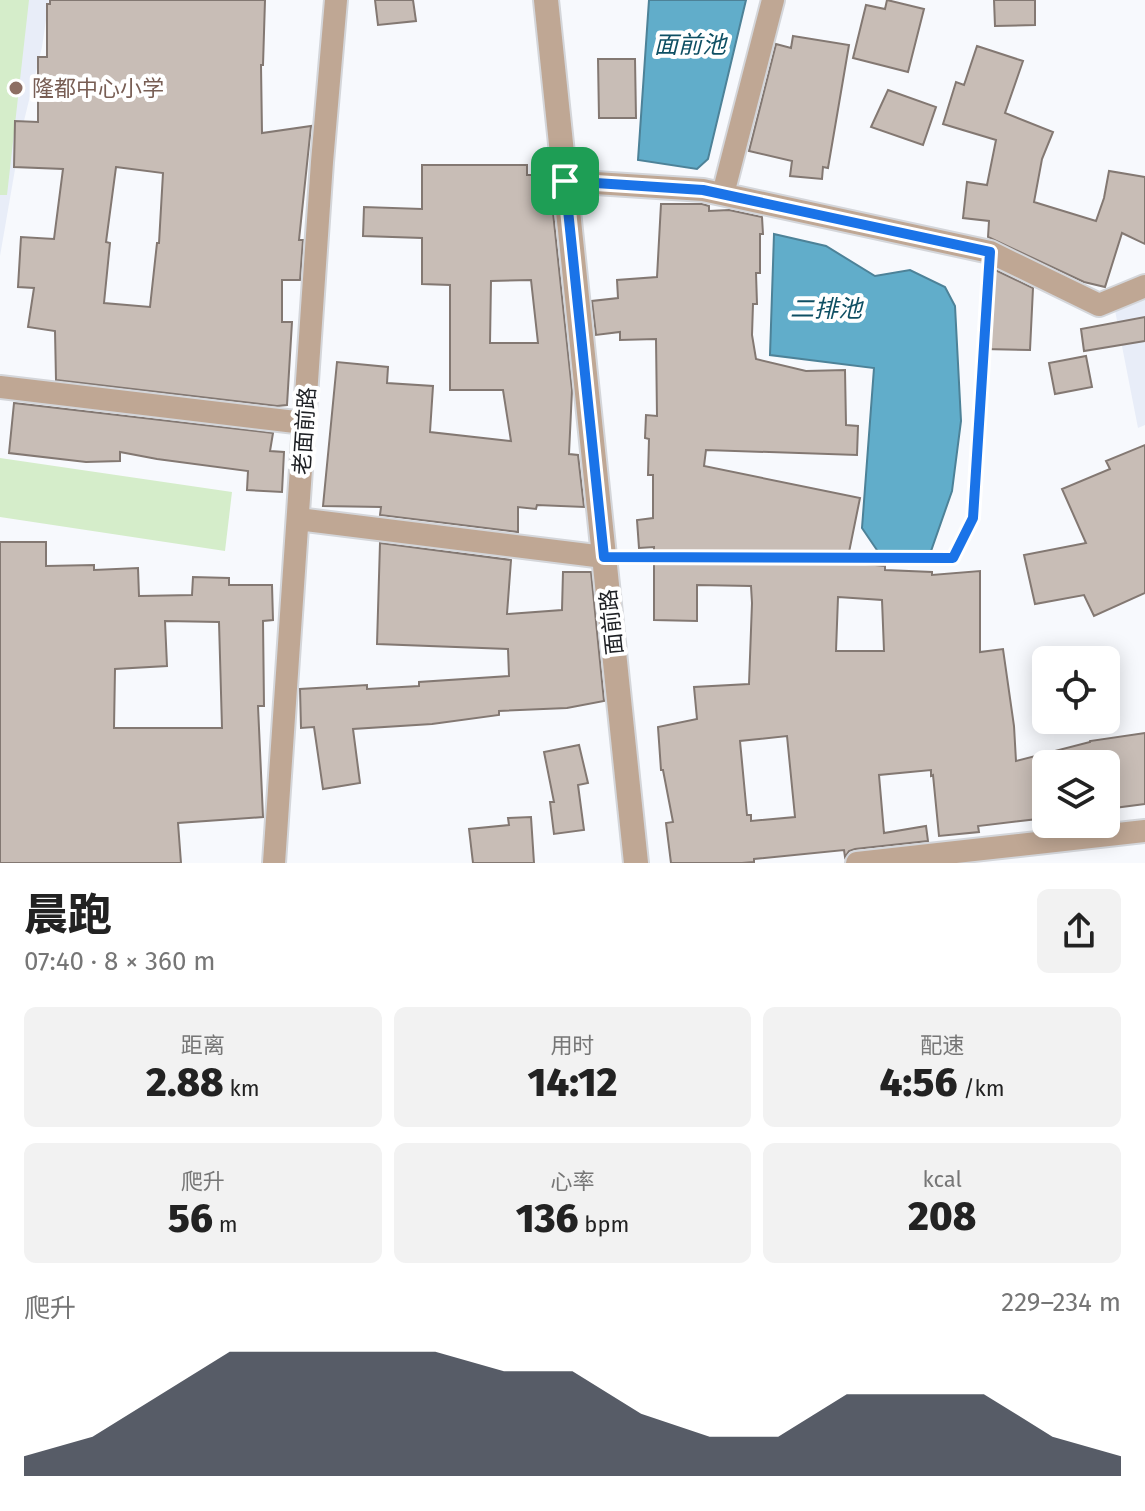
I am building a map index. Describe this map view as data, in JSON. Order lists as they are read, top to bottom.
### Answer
{
  "streets": {
    "street": ["老面前路", "面前路"]
  },
  "water": ["面前池", "二排池"],
  "places": ["隆都中心小学"],
  "page": {
    "heading": ["晨跑", "07:40 · 8 × 360 m"],
    "stats": [
      ["距离", "2.88 km"],
      ["用时", "14:12"],
      ["配速", "4:56 /km"],
      ["爬升", "56 m"],
      ["心率", "136 bpm"],
      ["kcal", "208"]
    ],
    "chart": ["爬升", "229–234 m"]
  }
}
